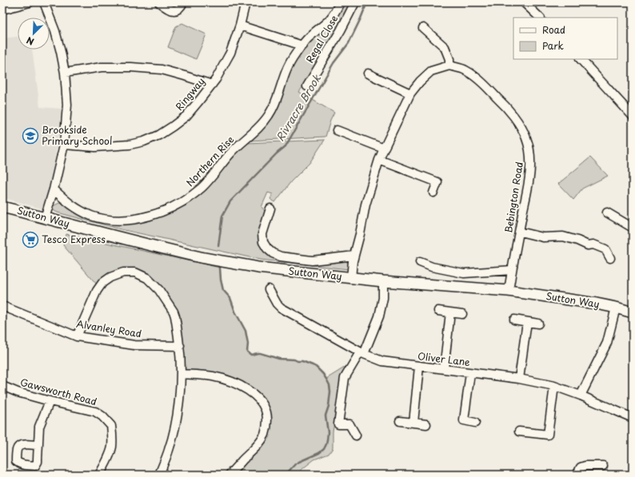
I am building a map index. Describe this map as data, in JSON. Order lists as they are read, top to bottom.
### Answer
{
  "streets": {
    "main road": ["Sutton Way"],
    "street": [
      "Regal Close",
      "Ringway",
      "Northern Rise",
      "Bebington Road",
      "Alvanley Road",
      "Oliver Lane",
      "Gawsworth Road"
    ]
  },
  "crossings": [
    ["Bebington Road", "Sutton Way"]
  ],
  "water": ["Rivracre Brook"],
  "places": {
    "school or university": ["Brookside Primary School"],
    "supermarket": ["Tesco Express"]
  },
  "legend": ["Road", "Park"],
  "north": "bottom left"
}
